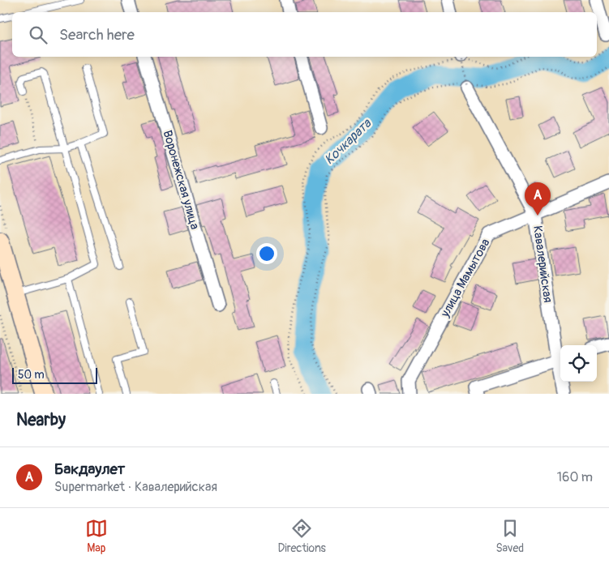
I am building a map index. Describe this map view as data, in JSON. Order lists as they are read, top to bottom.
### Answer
{
  "streets": {
    "street": ["Воронежская улица", "Кавалерийская", "улица Мамытова"]
  },
  "crossings": [
    ["Кавалерийская", "улица Мамытова"]
  ],
  "water": ["Кочкарата"],
  "scale_bar": "50 m",
  "page": {
    "search": "Search here",
    "pins": "A",
    "scale": "50 m",
    "heading": "Nearby",
    "list": [
      {
        "mark": "A",
        "name": "Бакдаулет",
        "note": "Supermarket · Кавалерийская",
        "value": "160 m"
      }
    ],
    "nav": ["Map", "Directions", "Saved"]
  }
}
